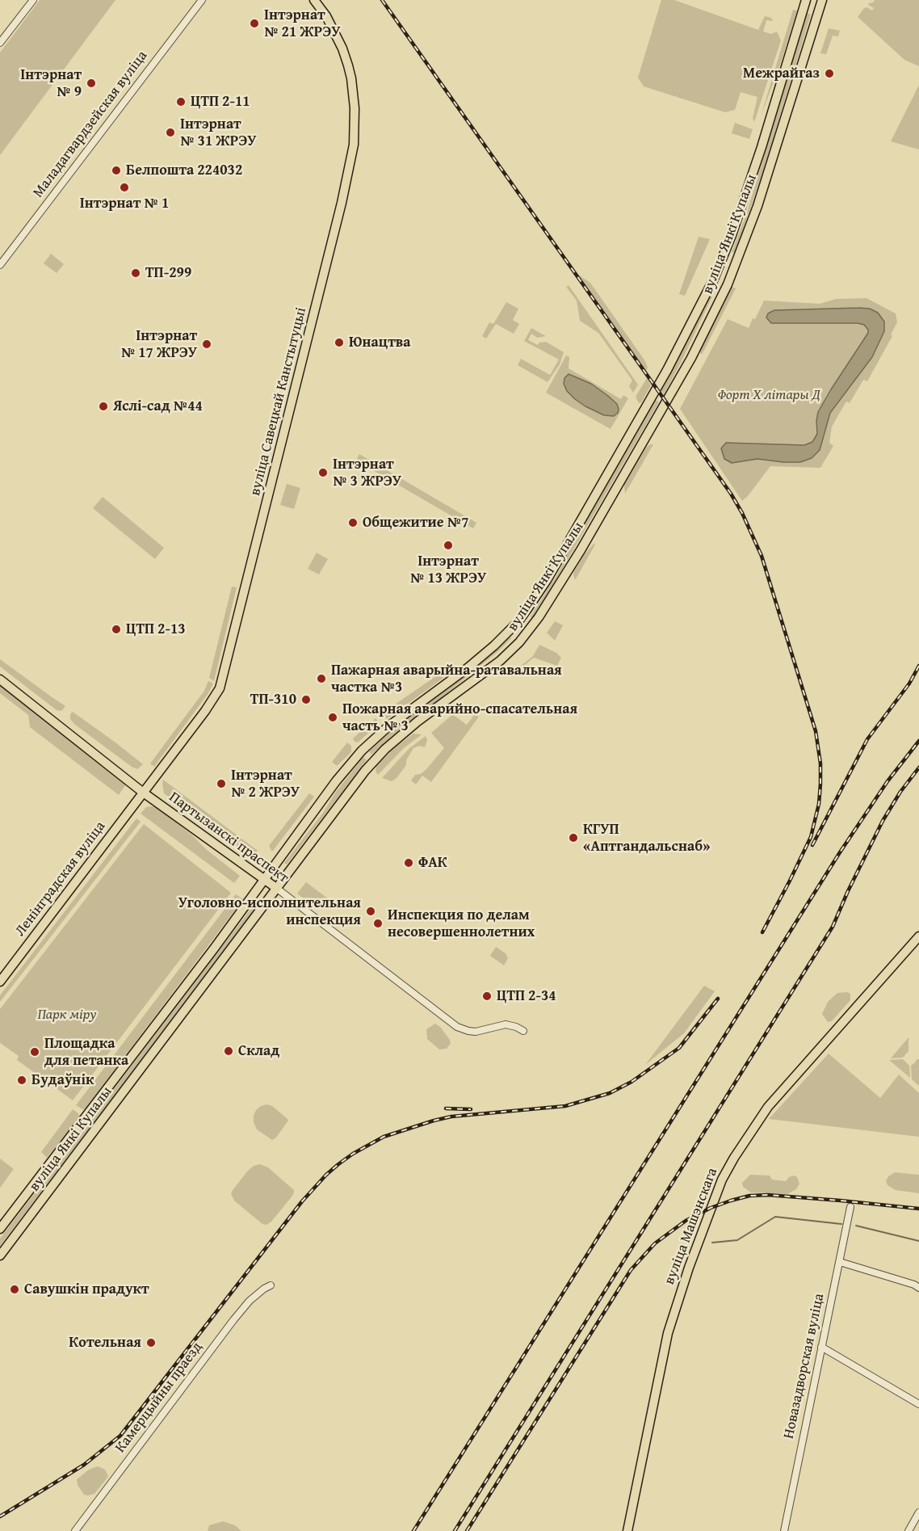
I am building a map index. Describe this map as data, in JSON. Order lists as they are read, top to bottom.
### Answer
{
  "streets": {
    "main road": [
      "вуліца Янкі Купалы",
      "вуліца Савецкай Канстытуцыі",
      "Партызанскі праспект",
      "Ленінградская вуліца",
      "вуліца Машэнскага"
    ],
    "street": ["Маладагвардзейская вуліца", "Новазадворская вуліца", "Камерцыйны праезд"]
  },
  "crossings": [
    ["вуліца Янкі Купалы", "Партызанскі праспект"],
    ["вуліца Савецкай Канстытуцыі", "Партызанскі праспект"],
    ["вуліца Савецкай Канстытуцыі", "Ленінградская вуліца"],
    ["Партызанскі праспект", "Ленінградская вуліца"]
  ],
  "parks": ["Форт X літары Д", "Парк міру"],
  "places": [
    "Інтэрнат № 21 ЖРЭУ",
    "Межрайгаз",
    "Інтэрнат № 9",
    "ЦТП 2-11",
    "Інтэрнат № 31 ЖРЭУ",
    "Белпошта 224032",
    "Інтэрнат № 1",
    "ТП-299",
    "Юнацтва",
    "Інтэрнат № 17 ЖРЭУ",
    "Яслі-сад №44",
    "Інтэрнат № 3 ЖРЭУ",
    "Общежитие №7",
    "Інтэрнат № 13 ЖРЭУ",
    "ЦТП 2-13",
    "Пажарная аварыйна-ратавальная частка №3",
    "ТП-310",
    "Пожарная аварийно-спасательная часть № 3",
    "Інтэрнат № 2 ЖРЭУ",
    "КГУП «Аптгандальснаб»",
    "ФАК",
    "Уголовно-исполнительная инспекция",
    "Инспекция по делам несовершеннолетних",
    "ЦТП 2-34",
    "Склад",
    "Площадка для петанка",
    "Будаўнік",
    "Савушкін прадукт",
    "Котельная"
  ]
}
